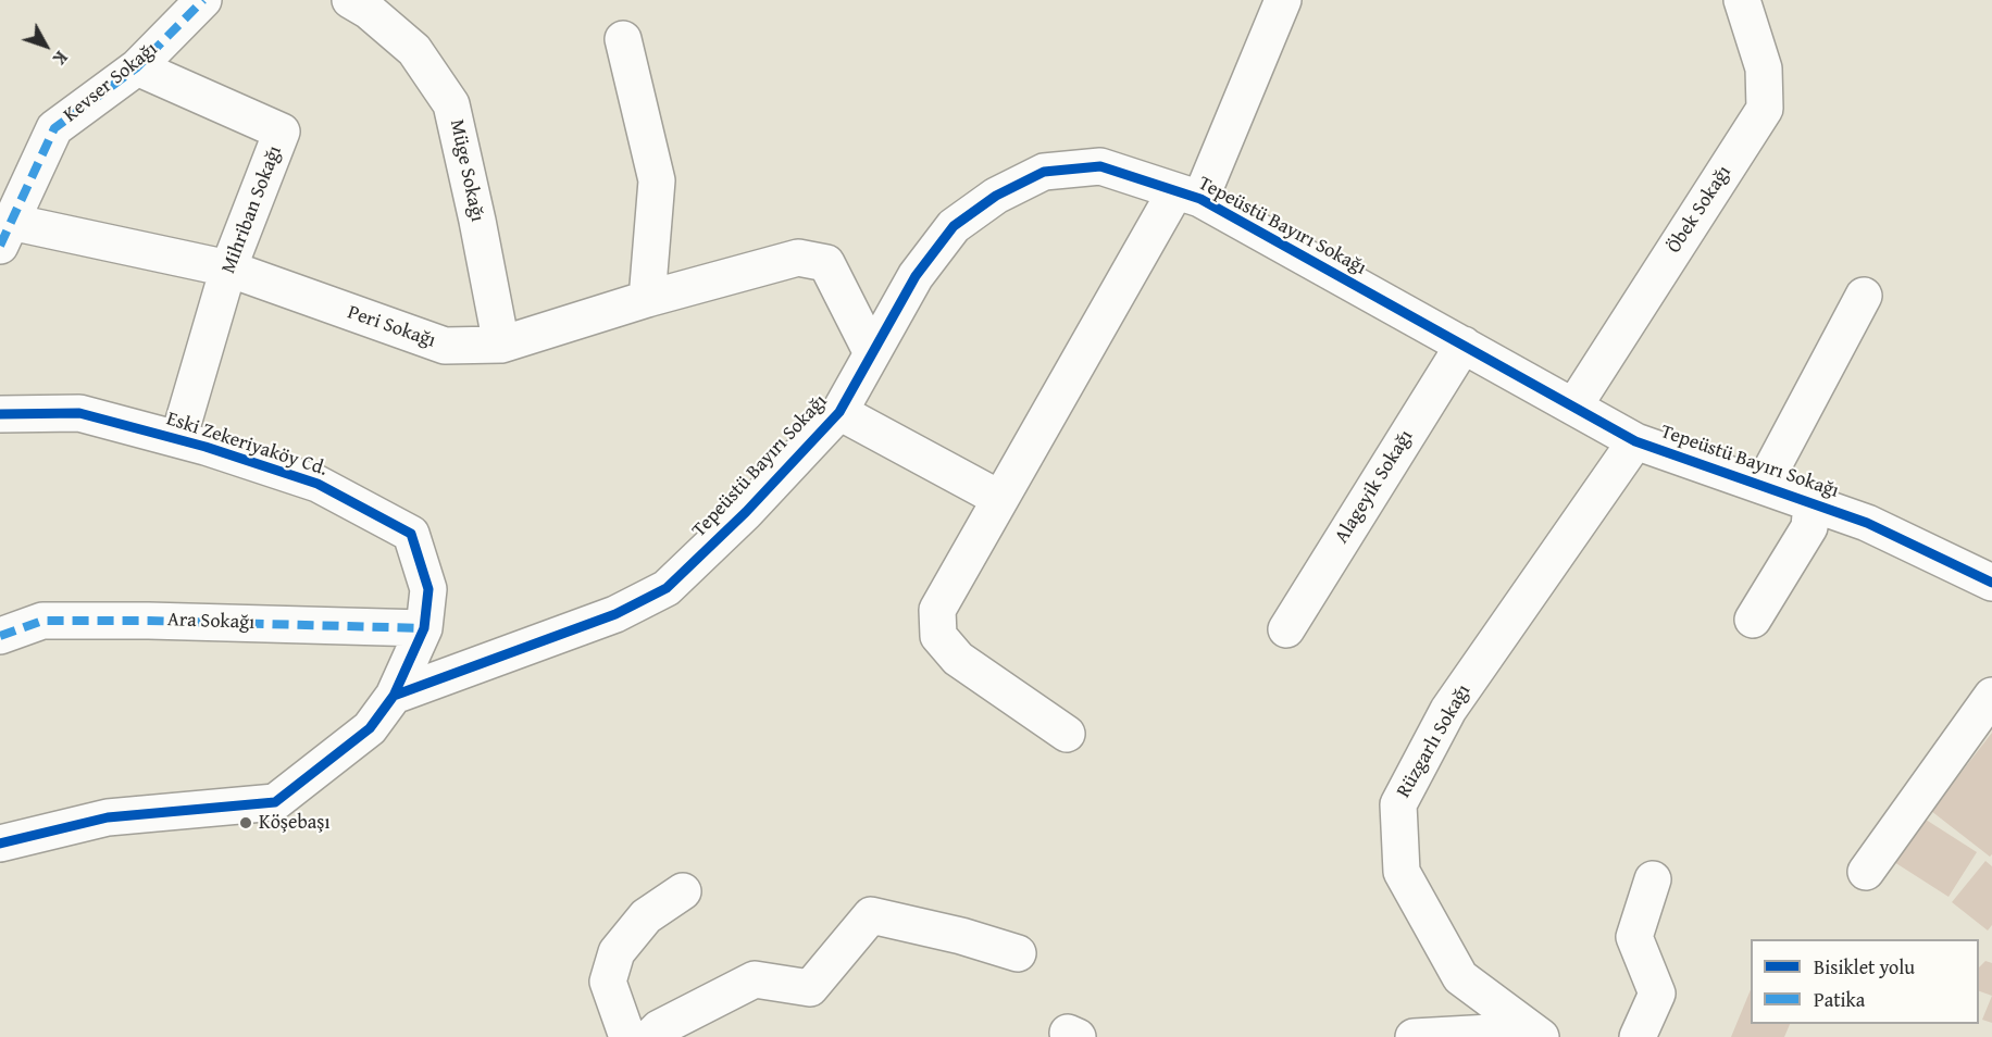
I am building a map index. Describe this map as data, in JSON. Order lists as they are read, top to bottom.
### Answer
{
  "streets": {
    "street": [
      "Kevser Sokağı",
      "Müge Sokağı",
      "Mihriban Sokağı",
      "Öbek Sokağı",
      "Tepeüstü Bayırı Sokağı",
      "Peri Sokağı",
      "Eski Zekeriyaköy Cd.",
      "Alageyik Sokağı",
      "Ara Sokağı",
      "Rüzgarlı Sokağı"
    ]
  },
  "crossings": [
    ["Kevser Sokağı", "Mihriban Sokağı"],
    ["Kevser Sokağı", "Peri Sokağı"],
    ["Müge Sokağı", "Peri Sokağı"],
    ["Mihriban Sokağı", "Peri Sokağı"],
    ["Mihriban Sokağı", "Eski Zekeriyaköy Cd."],
    ["Öbek Sokağı", "Tepeüstü Bayırı Sokağı"],
    ["Tepeüstü Bayırı Sokağı", "Peri Sokağı"],
    ["Tepeüstü Bayırı Sokağı", "Eski Zekeriyaköy Cd."],
    ["Tepeüstü Bayırı Sokağı", "Alageyik Sokağı"],
    ["Tepeüstü Bayırı Sokağı", "Rüzgarlı Sokağı"],
    ["Eski Zekeriyaköy Cd.", "Ara Sokağı"]
  ],
  "places": ["Köşebaşı"],
  "legend": ["Bisiklet yolu", "Patika"],
  "north": "bottom right"
}
